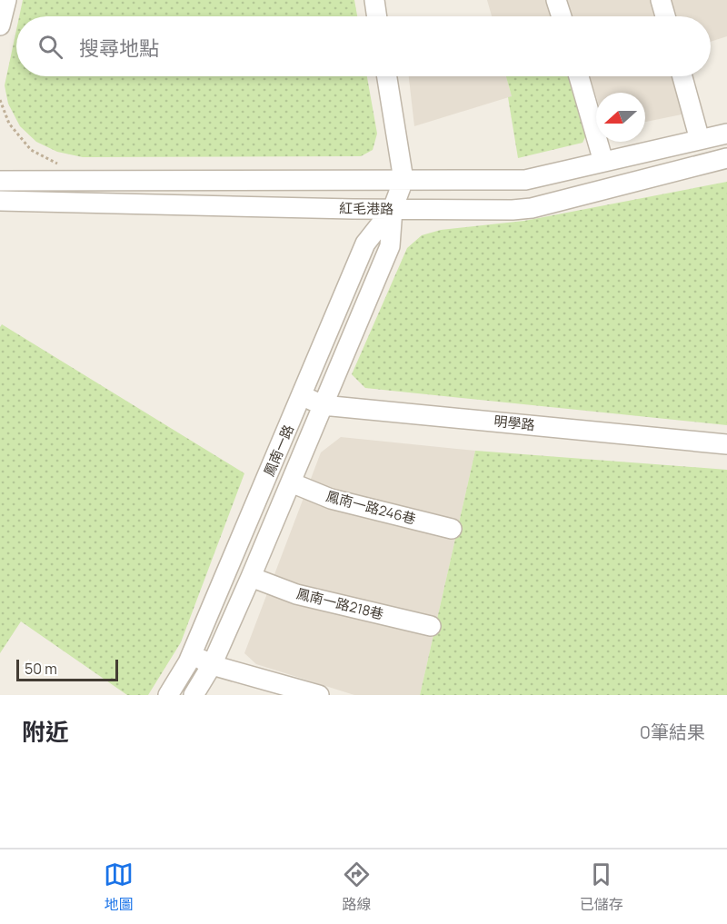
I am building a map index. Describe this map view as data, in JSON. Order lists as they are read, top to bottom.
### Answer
{
  "streets": {
    "street": [
      "紅毛港路",
      "明學路",
      "鳳南一路",
      "鳳南一路246巷",
      "鳳南一路218巷"
    ]
  },
  "crossings": [
    ["紅毛港路", "鳳南一路"],
    ["明學路", "鳳南一路"],
    ["鳳南一路", "鳳南一路246巷"],
    ["鳳南一路", "鳳南一路218巷"]
  ],
  "scale_bar": "50 m",
  "north": "left",
  "page": {
    "search": "搜尋地點",
    "scale": "50 m",
    "heading": ["附近", "0筆結果"],
    "nav": ["地圖", "路線", "已儲存"]
  }
}
